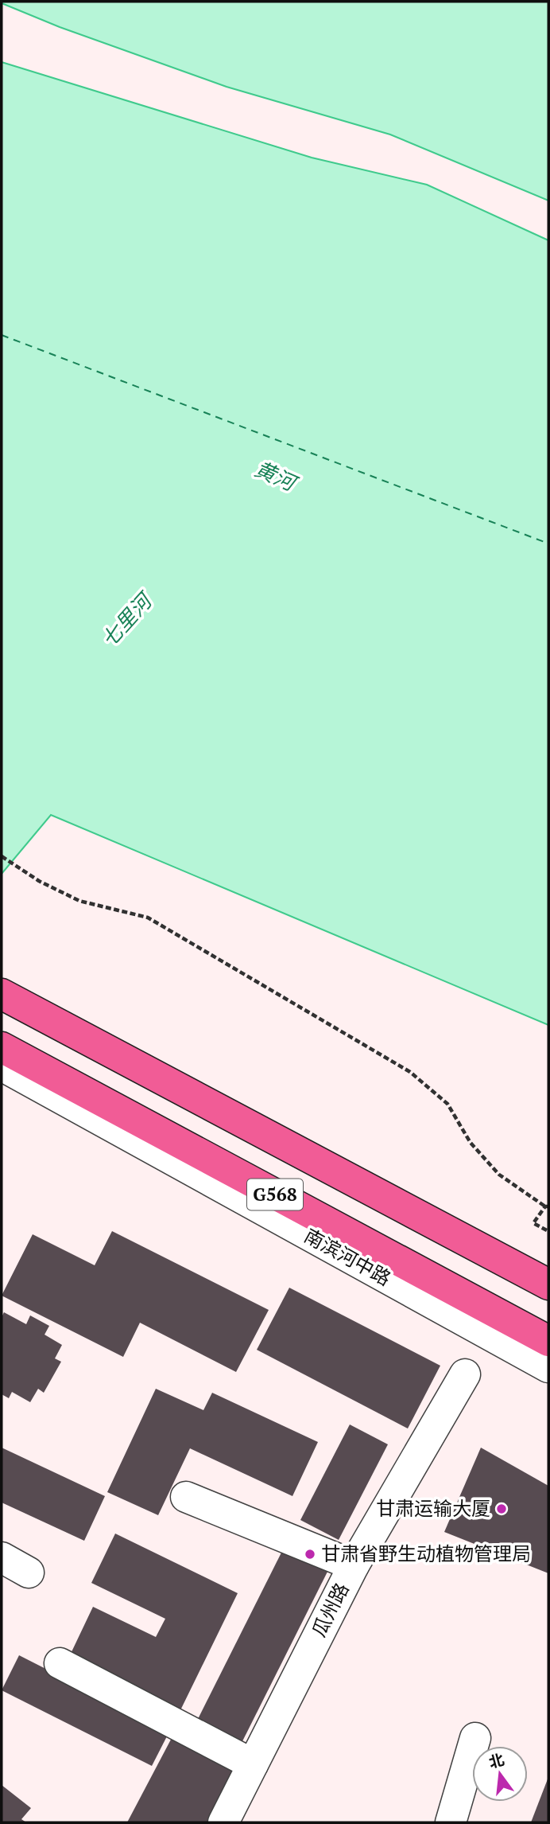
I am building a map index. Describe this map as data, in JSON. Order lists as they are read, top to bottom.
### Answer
{
  "streets": {
    "highway": ["G568", "南滨河中路"],
    "street": ["瓜州路"]
  },
  "water": ["黄河", "七里河"],
  "places": ["甘肃运输大厦", "甘肃省野生动植物管理局"],
  "north": "top"
}
